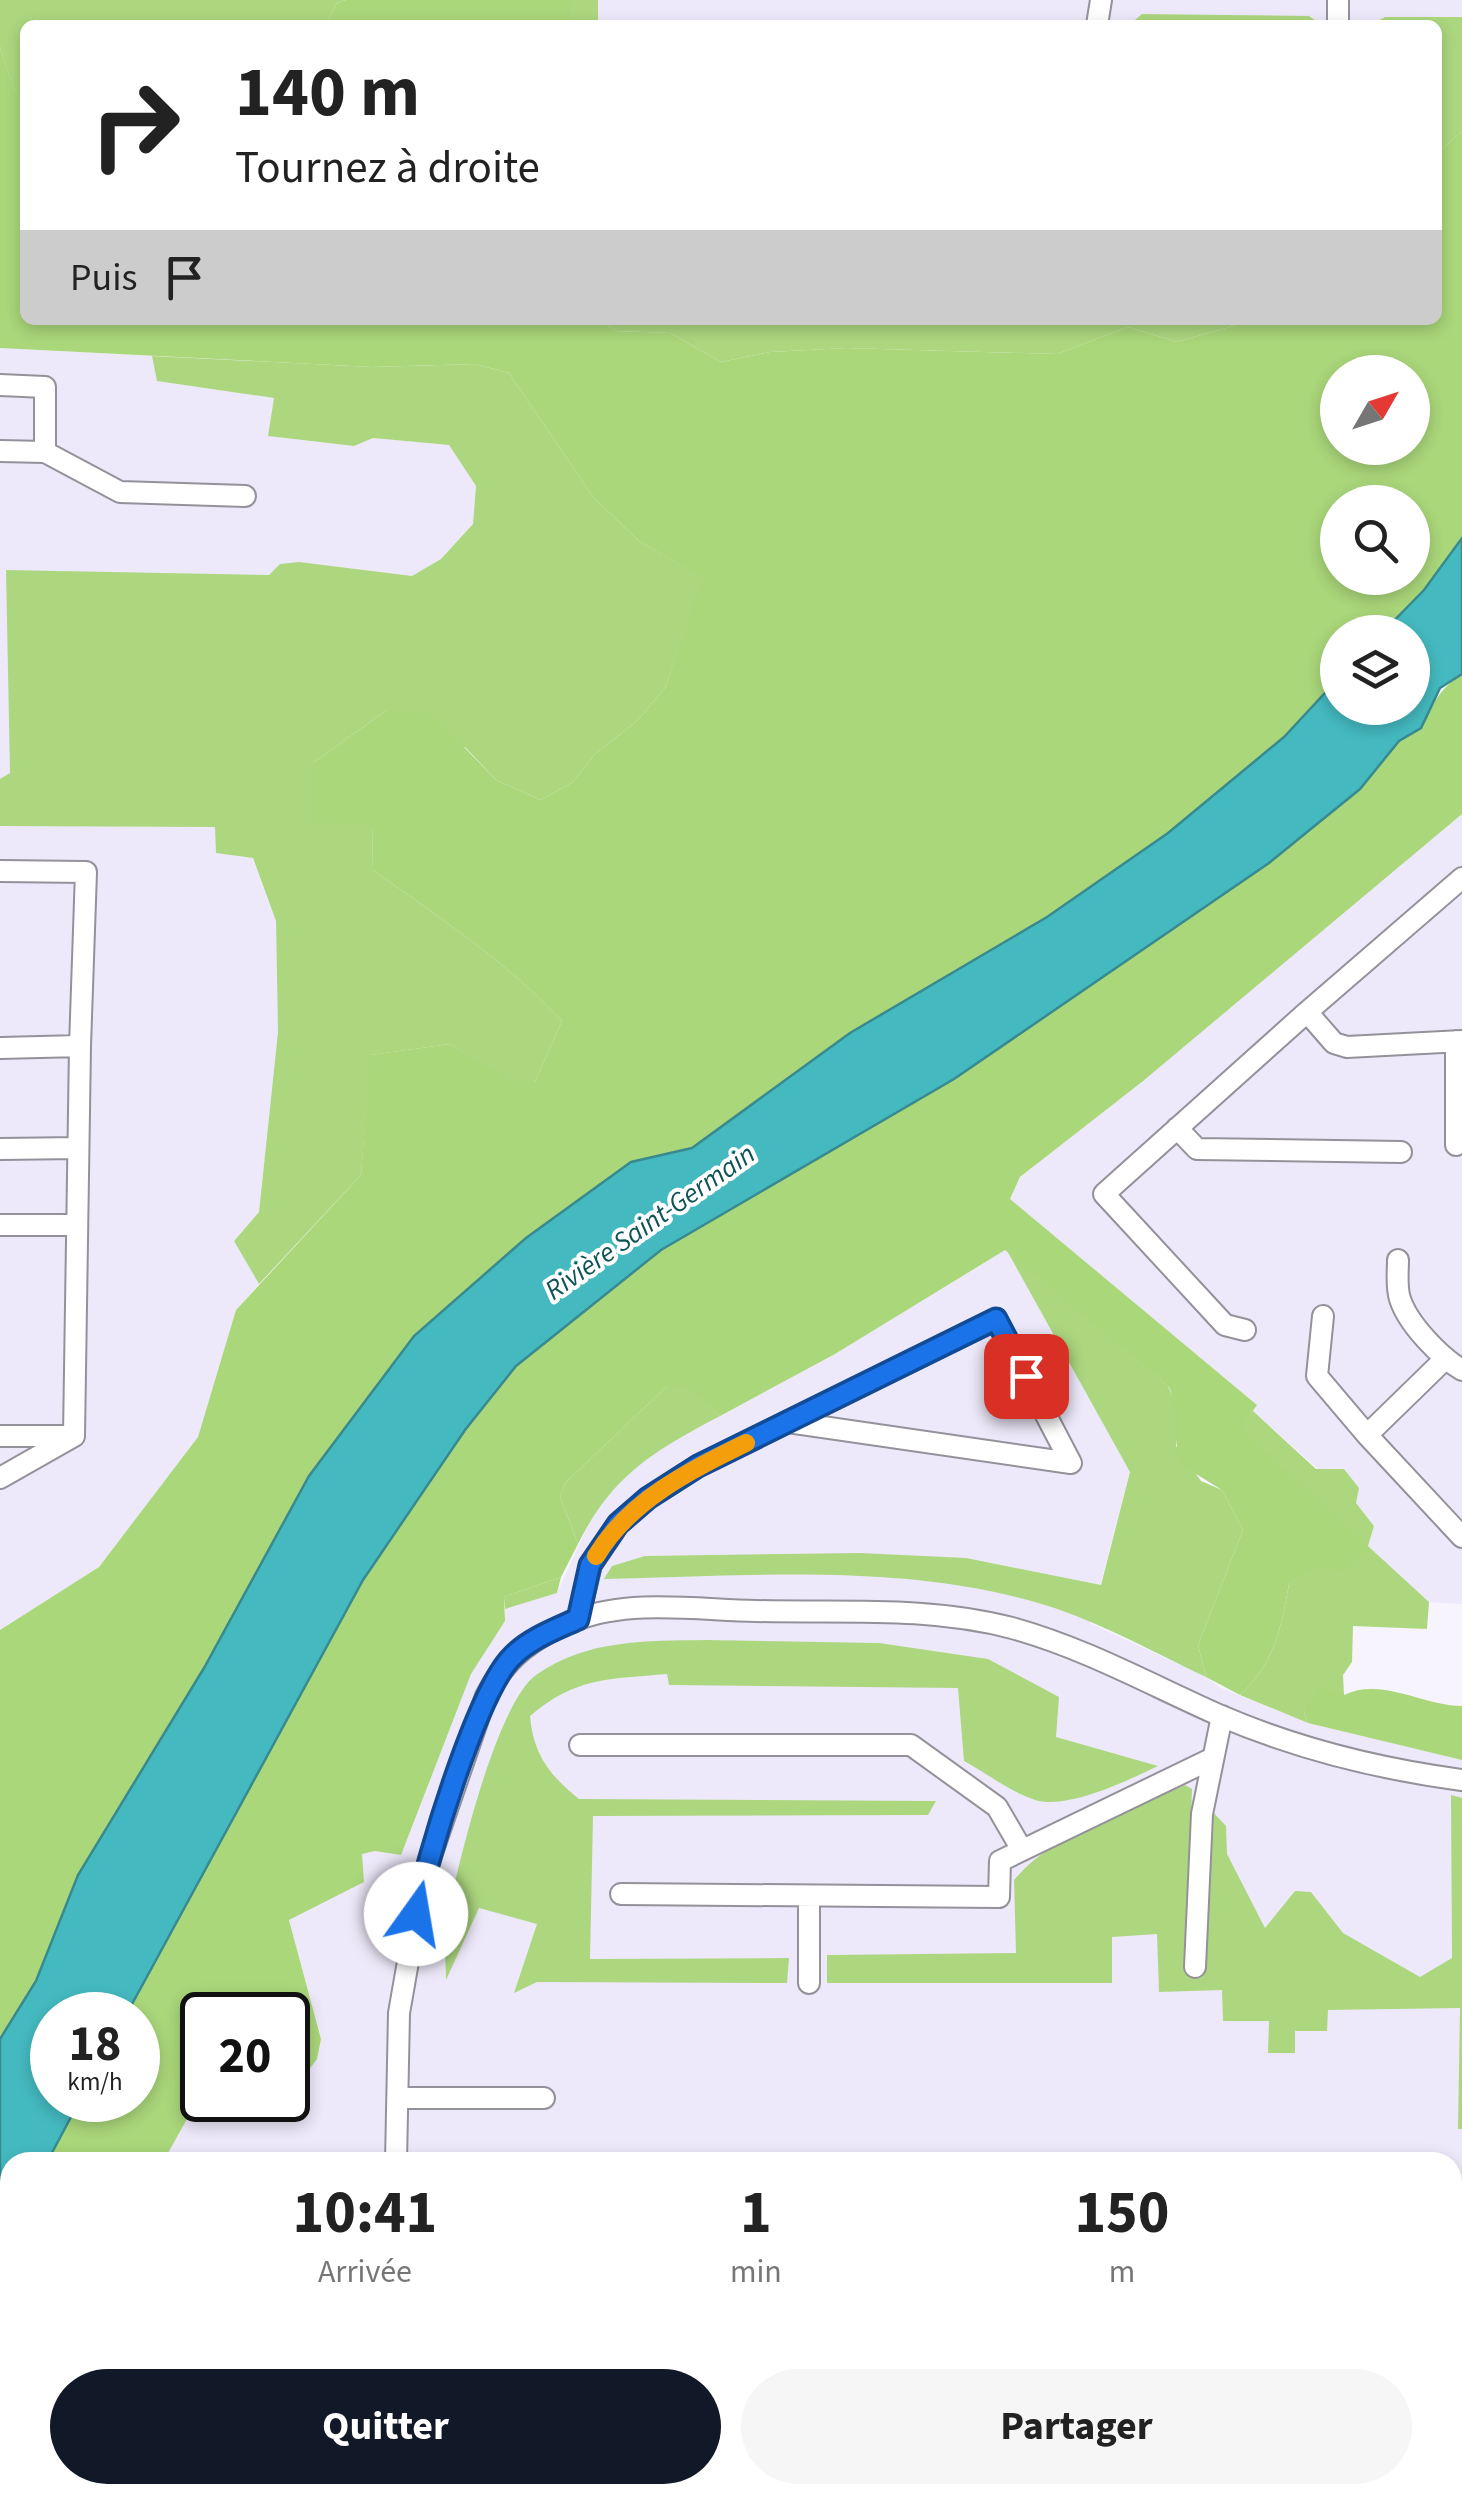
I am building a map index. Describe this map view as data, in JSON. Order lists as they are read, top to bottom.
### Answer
{
  "water": ["Rivière Saint-Germain"],
  "north": "top right",
  "page": {
    "turn": ["140 m", "Tournez à droite"],
    "then": "Puis",
    "speed": "18 km/h",
    "limit": "20",
    "eta": [
      "10:41",
      "Arrivée",
      "1",
      "min",
      "150",
      "m"
    ],
    "buttons": ["Quitter", "Partager"]
  }
}
